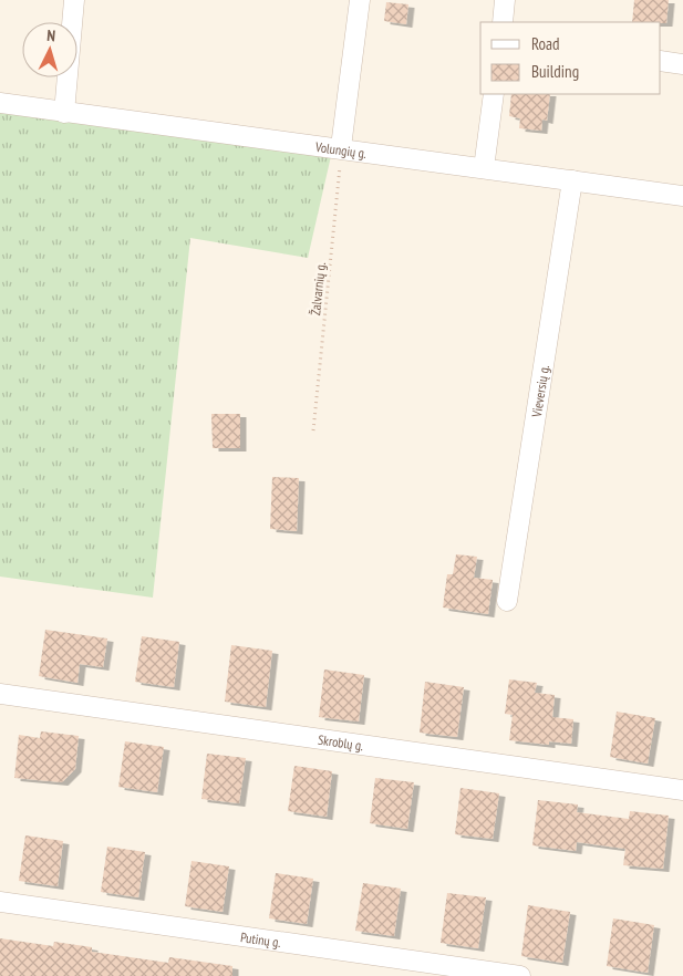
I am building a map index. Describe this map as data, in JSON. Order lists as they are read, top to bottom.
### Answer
{
  "streets": {
    "street": [
      "Volungių g.",
      "Vieversių g.",
      "Skroblų g.",
      "Putinų g."
    ],
    "path": ["Žalvarnių g."]
  },
  "crossings": [
    ["Volungių g.", "Žalvarnių g."],
    ["Volungių g.", "Vieversių g."]
  ],
  "legend": ["Road", "Building"],
  "north": "top"
}
